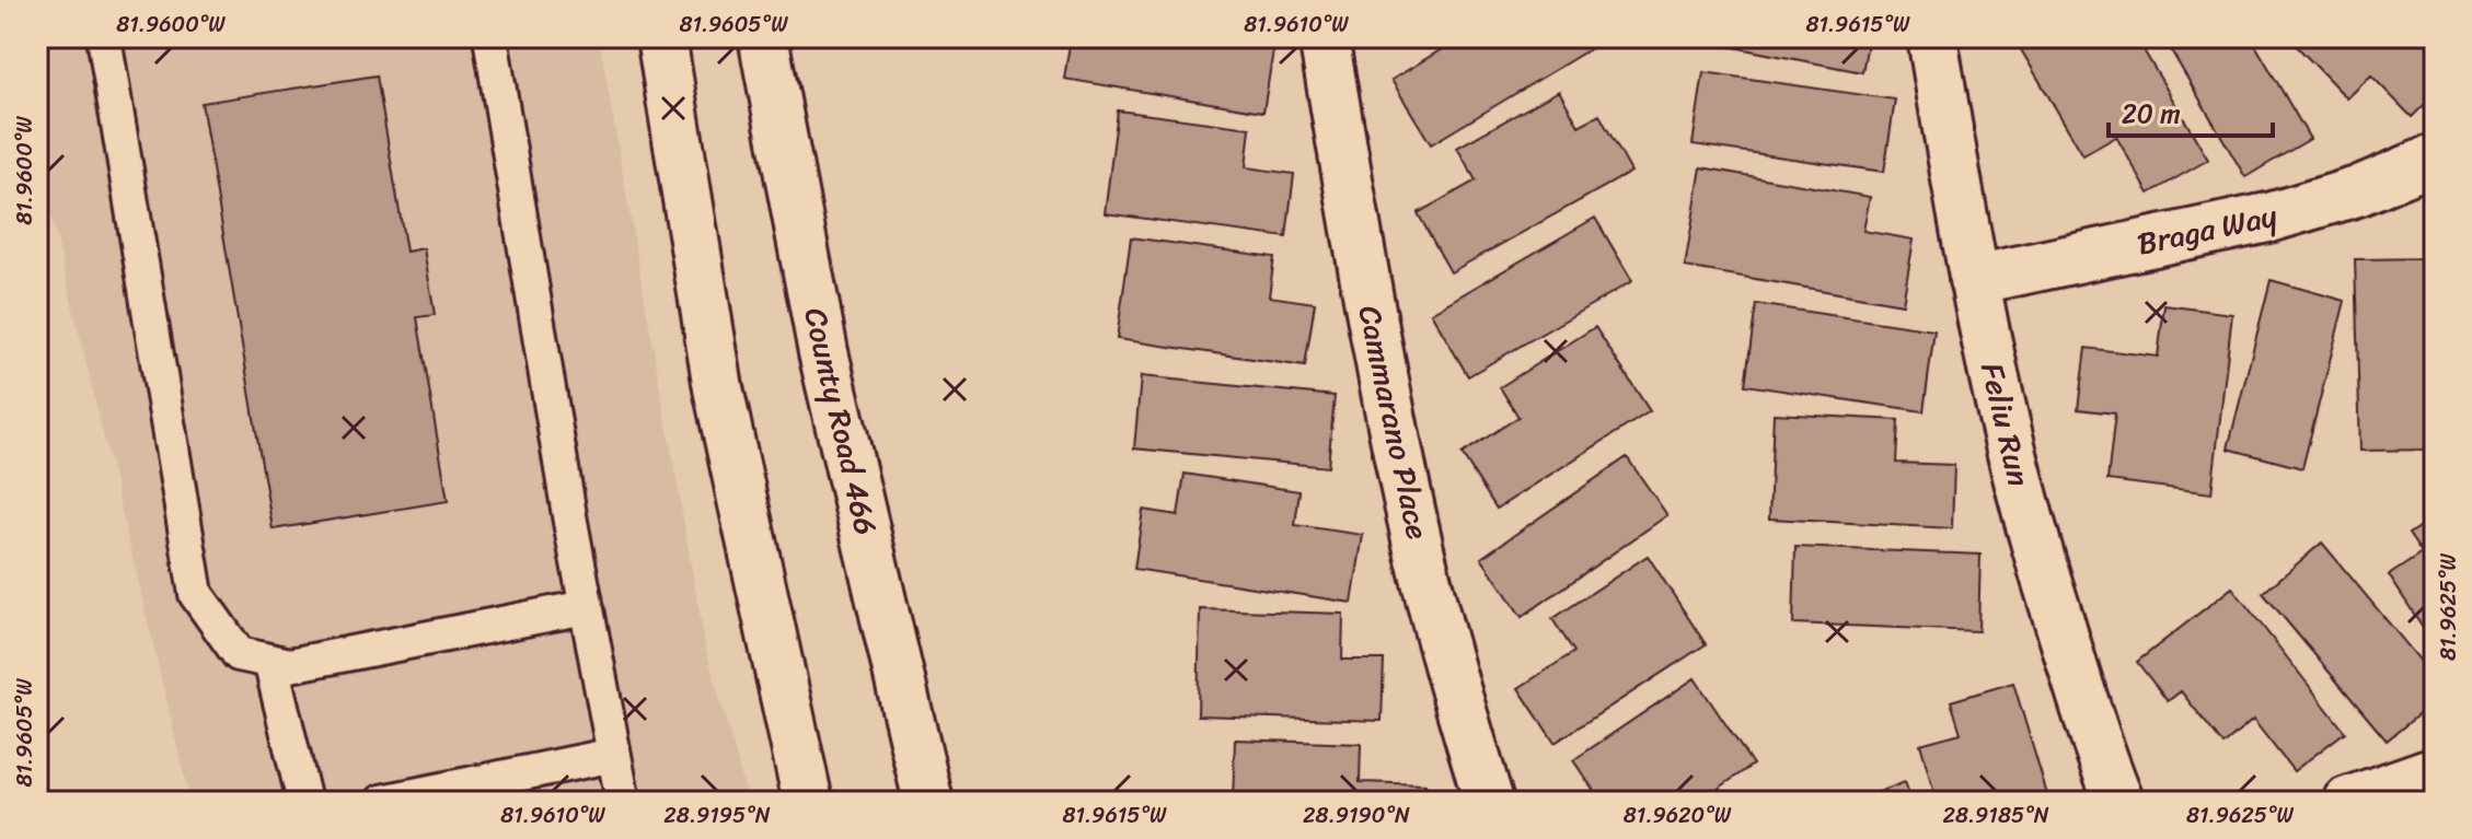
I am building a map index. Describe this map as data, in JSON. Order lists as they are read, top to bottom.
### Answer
{
  "streets": {
    "street": [
      "Braga Way",
      "County Road 466",
      "Cammarano Place",
      "Feliu Run"
    ]
  },
  "crossings": [
    ["Braga Way", "Feliu Run"]
  ],
  "scale_bar": "20 m",
  "coordinates": [
    "81.9600°W",
    "81.9605°W",
    "81.9610°W",
    "81.9615°W",
    "81.9625°W",
    "28.9195°N",
    "28.9190°N",
    "81.9620°W",
    "28.9185°N"
  ]
}
